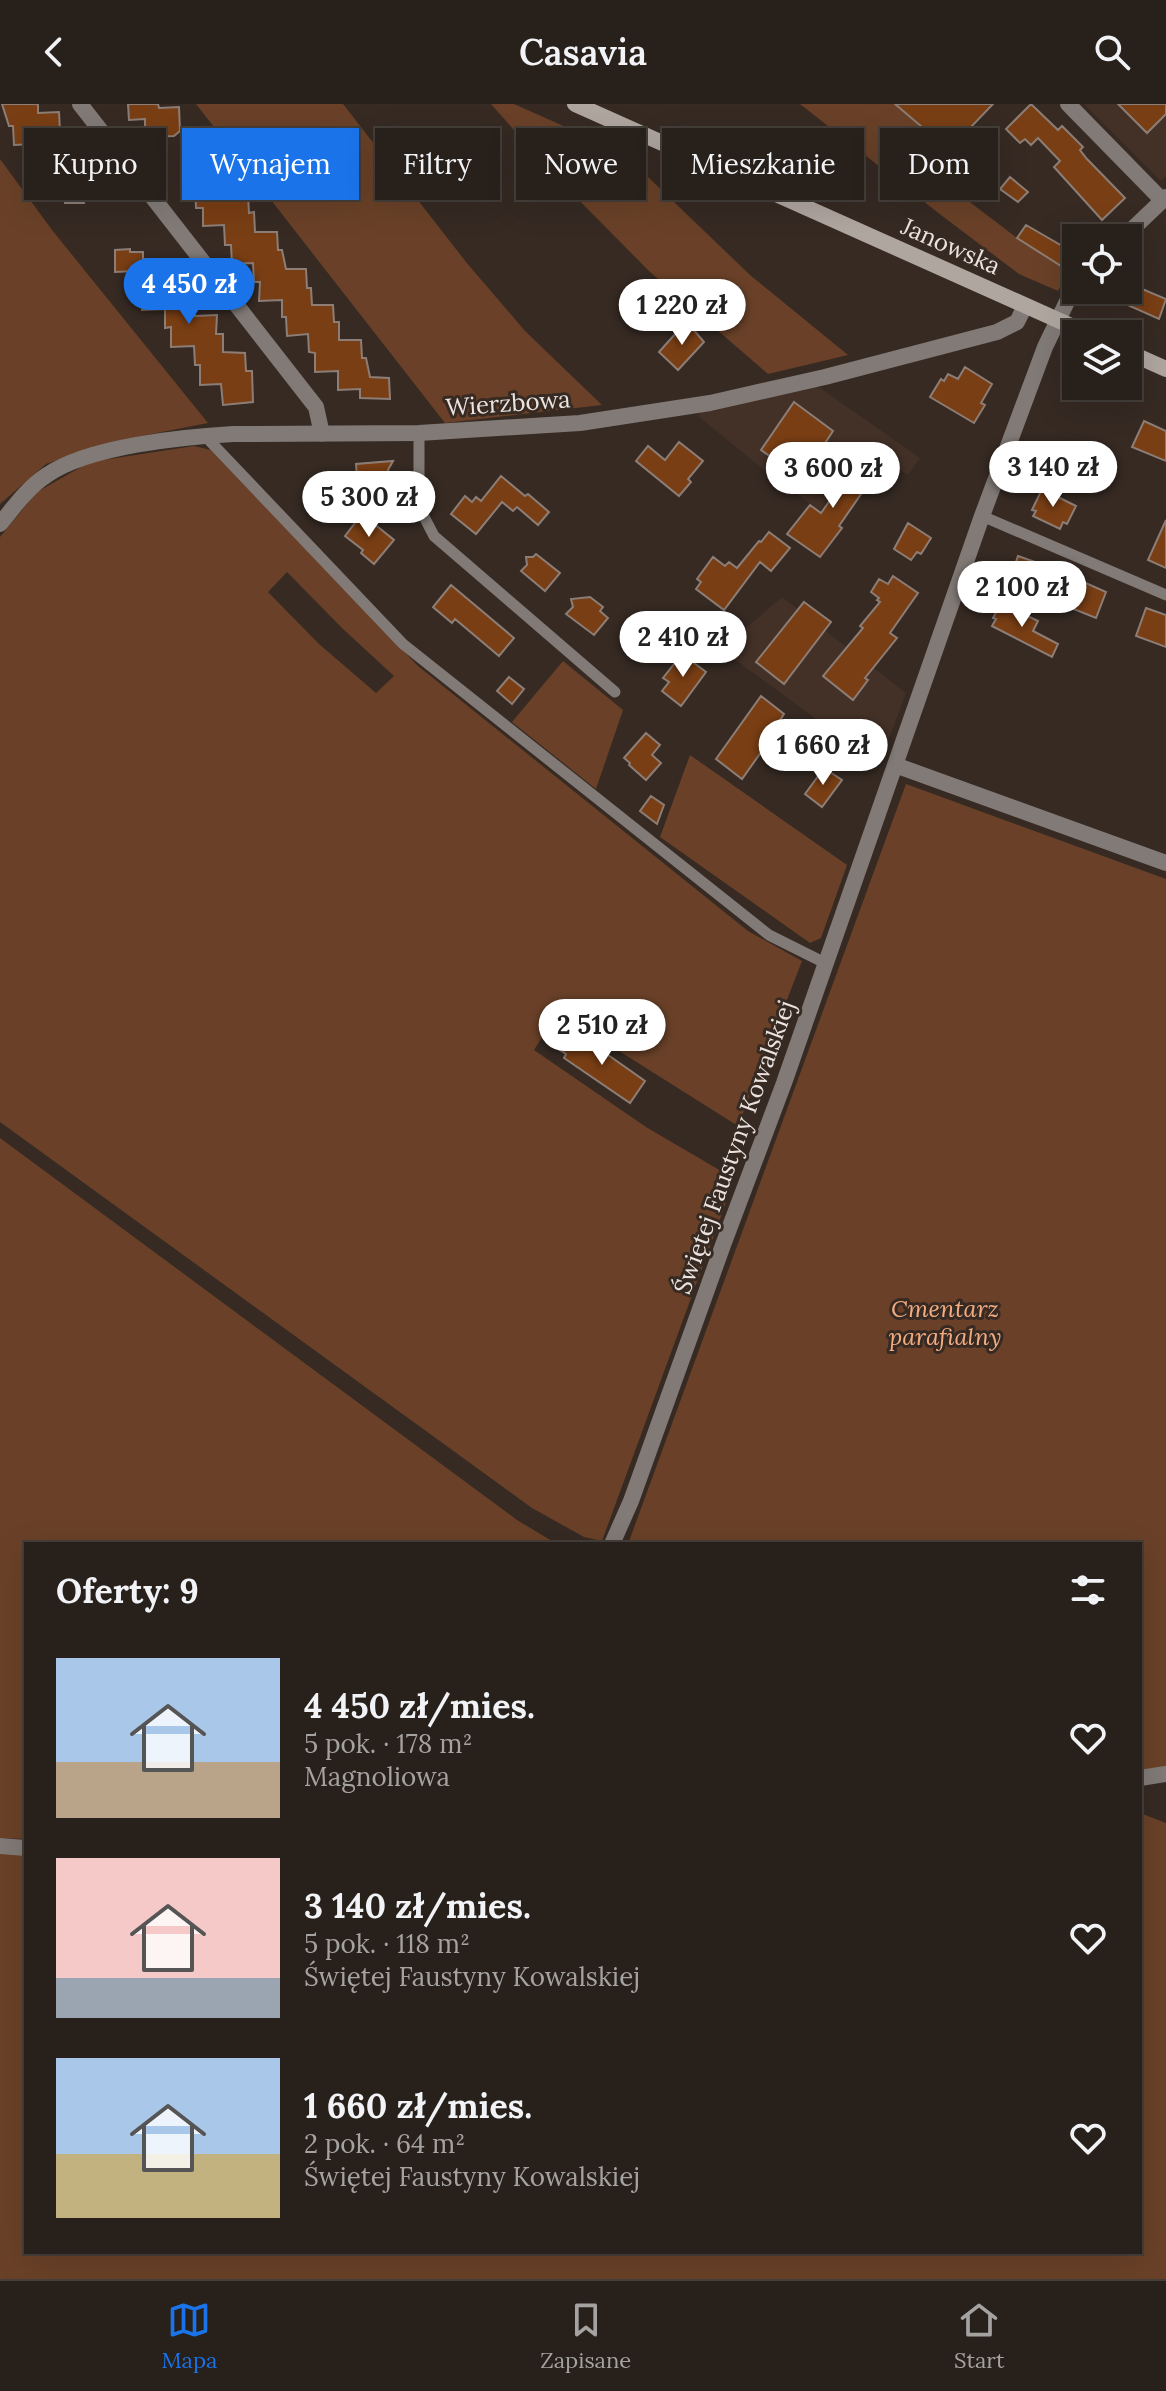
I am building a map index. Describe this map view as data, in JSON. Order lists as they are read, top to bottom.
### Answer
{
  "streets": {
    "main road": ["Janowska"],
    "street": ["Wierzbowa", "Świętej Faustyny Kowalskiej"]
  },
  "crossings": [
    ["Janowska", "Wierzbowa"],
    ["Janowska", "Świętej Faustyny Kowalskiej"]
  ],
  "parks": ["Cmentarz parafialny"],
  "page": {
    "header": "Casavia",
    "chip": [
      "Kupno",
      "Wynajem",
      "Filtry",
      "Nowe",
      "Mieszkanie",
      "Dom"
    ],
    "price": [
      "4 450 zł",
      "1 220 zł",
      "3 140 zł",
      "3 600 zł",
      "5 300 zł",
      "2 100 zł",
      "2 410 zł",
      "1 660 zł",
      "2 510 zł"
    ],
    "heading": "Oferty: 9",
    "list": [
      {
        "name": "4 450 zł/mies.",
        "note": "5 pok. · 178 m² · Magnoliowa"
      },
      {
        "name": "3 140 zł/mies.",
        "note": "5 pok. · 118 m² · Świętej Faustyny Kowalskiej"
      },
      {
        "name": "1 660 zł/mies.",
        "note": "2 pok. · 64 m² · Świętej Faustyny Kowalskiej"
      }
    ],
    "tabs": ["Mapa", "Zapisane", "Start"]
  }
}
